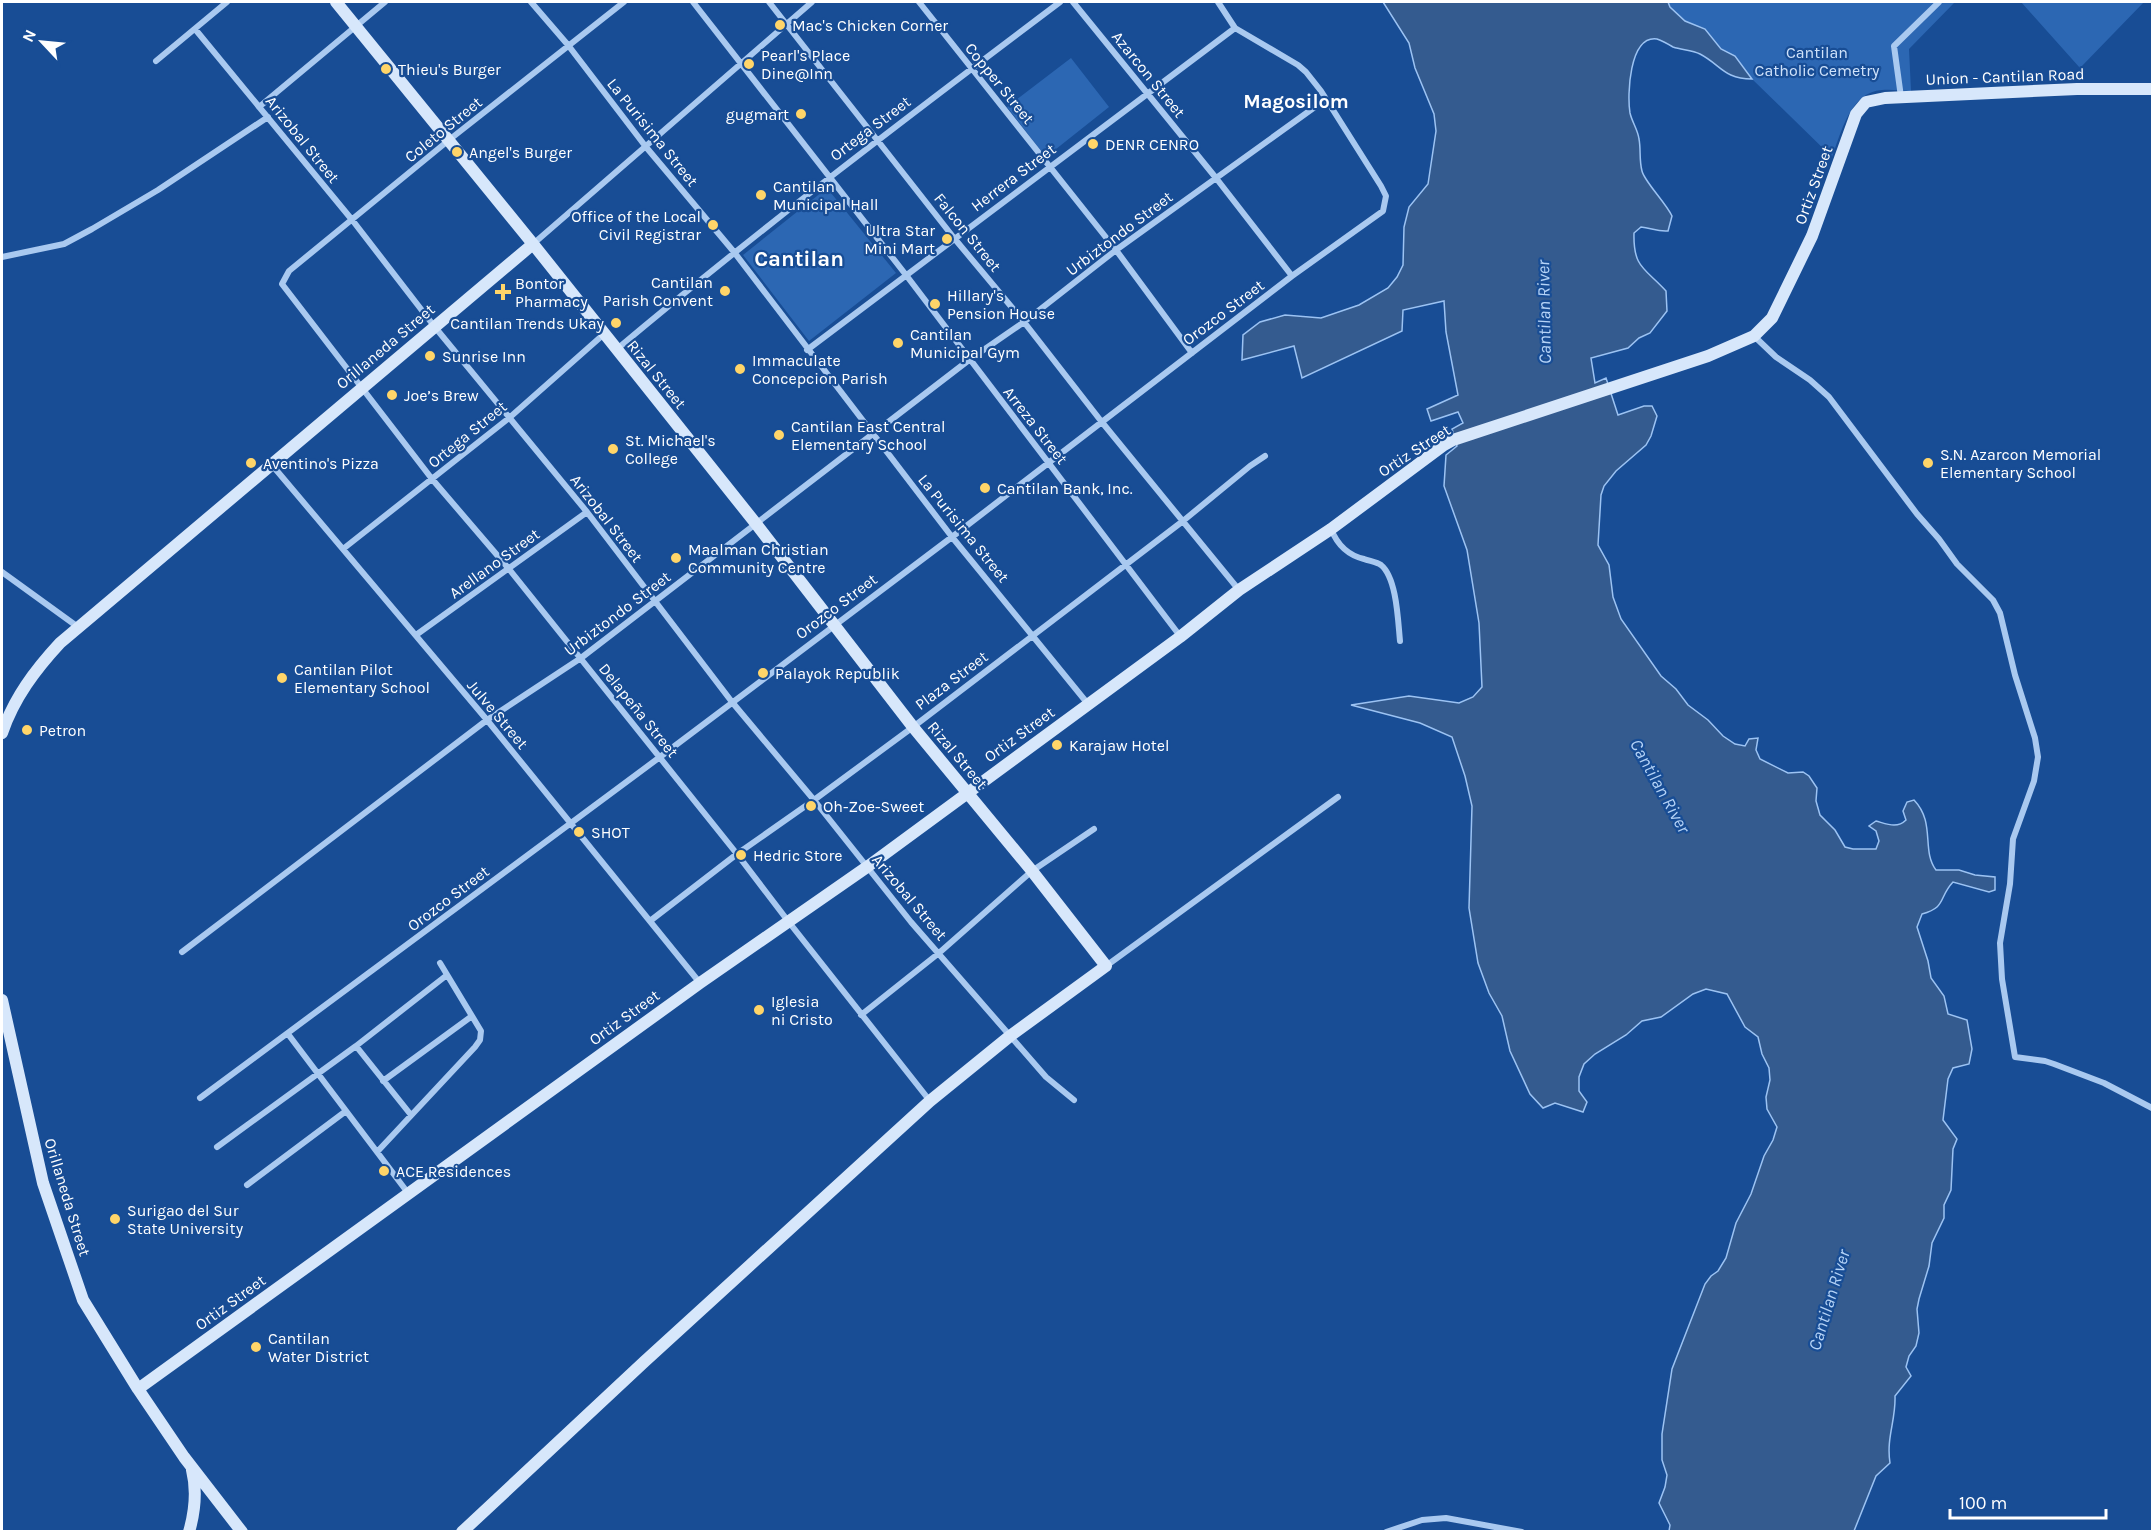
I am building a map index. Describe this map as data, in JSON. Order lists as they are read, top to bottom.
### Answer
{
  "streets": {
    "street": [
      "Azarcon Street",
      "Union - Cantilan Road",
      "Copper Street",
      "Ortega Street",
      "Coleto Street",
      "La Purisima Street",
      "Arizobal Street",
      "Herrera Street",
      "Ortiz Street",
      "Falcon Street",
      "Urbiztondo Street",
      "Orozco Street",
      "Orillaneda Street",
      "Rizal Street",
      "Arreza Street",
      "Arellano Street",
      "Plaza Street",
      "Delapeña Street",
      "Julve Street"
    ]
  },
  "crossings": [
    ["Azarcon Street", "Herrera Street"],
    ["Azarcon Street", "Urbiztondo Street"],
    ["Azarcon Street", "Orozco Street"],
    ["Union - Cantilan Road", "Ortiz Street"],
    ["Copper Street", "Ortega Street"],
    ["Copper Street", "Herrera Street"],
    ["Copper Street", "Urbiztondo Street"],
    ["Copper Street", "Orozco Street"],
    ["Ortega Street", "La Purisima Street"],
    ["Ortega Street", "Arizobal Street"],
    ["Ortega Street", "Falcon Street"],
    ["Ortega Street", "Rizal Street"],
    ["Ortega Street", "Arreza Street"],
    ["Ortega Street", "Delapeña Street"],
    ["Ortega Street", "Julve Street"],
    ["Coleto Street", "La Purisima Street"],
    ["Coleto Street", "Arizobal Street"],
    ["Coleto Street", "Rizal Street"],
    ["Coleto Street", "Delapeña Street"],
    ["La Purisima Street", "Herrera Street"],
    ["La Purisima Street", "Ortiz Street"],
    ["La Purisima Street", "Urbiztondo Street"],
    ["La Purisima Street", "Orozco Street"],
    ["La Purisima Street", "Orillaneda Street"],
    ["La Purisima Street", "Plaza Street"],
    ["Arizobal Street", "Ortiz Street"],
    ["Arizobal Street", "Urbiztondo Street"],
    ["Arizobal Street", "Orozco Street"],
    ["Arizobal Street", "Orillaneda Street"],
    ["Arizobal Street", "Arellano Street"],
    ["Arizobal Street", "Plaza Street"],
    ["Herrera Street", "Falcon Street"],
    ["Herrera Street", "Arreza Street"],
    ["Ortiz Street", "Falcon Street"],
    ["Ortiz Street", "Orillaneda Street"],
    ["Ortiz Street", "Rizal Street"],
    ["Ortiz Street", "Arreza Street"],
    ["Ortiz Street", "Delapeña Street"],
    ["Ortiz Street", "Julve Street"],
    ["Falcon Street", "Urbiztondo Street"],
    ["Falcon Street", "Orozco Street"],
    ["Falcon Street", "Orillaneda Street"],
    ["Falcon Street", "Plaza Street"],
    ["Urbiztondo Street", "Orozco Street"],
    ["Urbiztondo Street", "Rizal Street"],
    ["Urbiztondo Street", "Arreza Street"],
    ["Urbiztondo Street", "Delapeña Street"],
    ["Urbiztondo Street", "Julve Street"],
    ["Orozco Street", "Rizal Street"],
    ["Orozco Street", "Arreza Street"],
    ["Orozco Street", "Delapeña Street"],
    ["Orozco Street", "Julve Street"],
    ["Orillaneda Street", "Rizal Street"],
    ["Orillaneda Street", "Arreza Street"],
    ["Orillaneda Street", "Delapeña Street"],
    ["Orillaneda Street", "Julve Street"],
    ["Rizal Street", "Plaza Street"],
    ["Arreza Street", "Plaza Street"],
    ["Arellano Street", "Delapeña Street"],
    ["Arellano Street", "Julve Street"],
    ["Plaza Street", "Delapeña Street"],
    ["Plaza Street", "Julve Street"]
  ],
  "districts": ["Magosilom", "Cantilan"],
  "water": ["Cantilan River"],
  "parks": ["Cantilan Catholic Cemetry"],
  "places": {
    "other": [
      "Mac's Chicken Corner",
      "Pearl's Place Dine@Inn",
      "Thieu's Burger",
      "gugmart",
      "DENR CENRO",
      "Angel's Burger",
      "Cantilan Municipal Hall",
      "Office of the Local Civil Registrar",
      "Ultra Star Mini Mart",
      "Cantilan Parish Convent",
      "Hillary's Pension House",
      "Cantilan Trends Ukay",
      "Cantilan Municipal Gym",
      "Sunrise Inn",
      "Immaculate Concepcion Parish",
      "Joe’s Brew",
      "Cantilan East Central Elementary School",
      "St. Michael's College",
      "Aventino's Pizza",
      "S.N. Azarcon Memorial Elementary School",
      "Cantilan Bank, Inc.",
      "Maalman Christian Community Centre",
      "Palayok Republik",
      "Cantilan Pilot Elementary School",
      "Petron",
      "Karajaw Hotel",
      "Oh-Zoe-Sweet",
      "SHOT",
      "Hedric Store",
      "Iglesia ni Cristo",
      "ACE Residences",
      "Surigao del Sur State University",
      "Cantilan Water District"
    ],
    "health": ["Bontor Pharmacy"]
  },
  "scale_bar": "100 m",
  "north": "top left"
}
